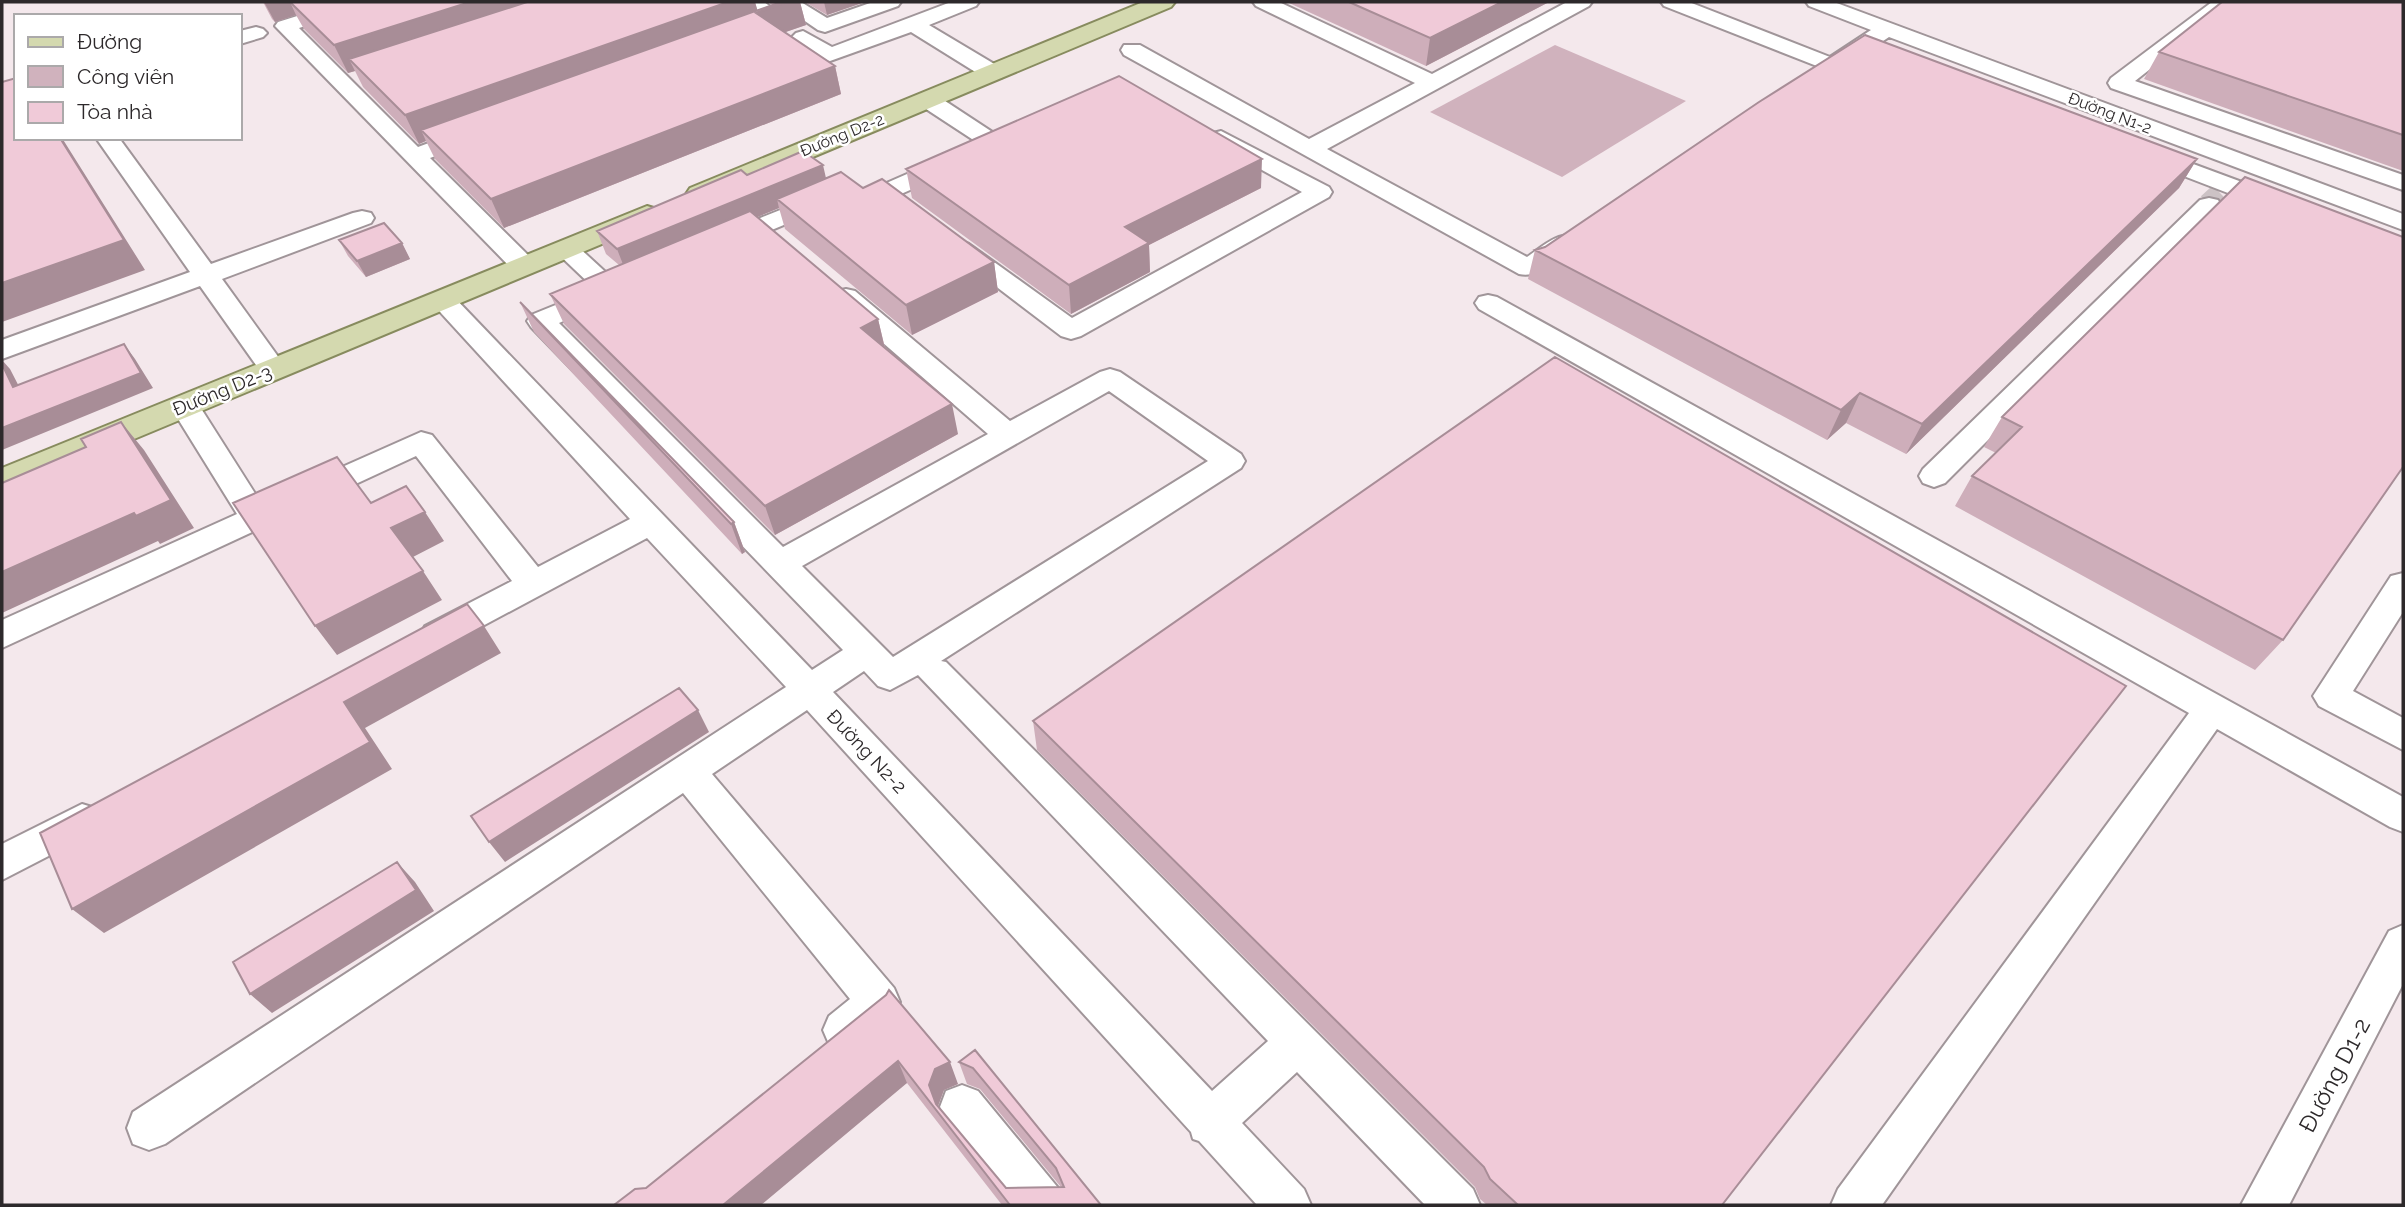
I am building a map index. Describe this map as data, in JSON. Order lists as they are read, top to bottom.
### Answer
{
  "streets": {
    "main road": ["Đường D2-2", "Đường D2-3"],
    "street": ["Đường N1-2", "Đường N2-2", "Đường D1-2"]
  },
  "crossings": [
    ["Đường D2-2", "Đường D2-3"],
    ["Đường D2-2", "Đường N2-2"],
    ["Đường D2-3", "Đường N2-2"]
  ],
  "legend": ["Đường", "Công viên", "Tòa nhà"]
}
